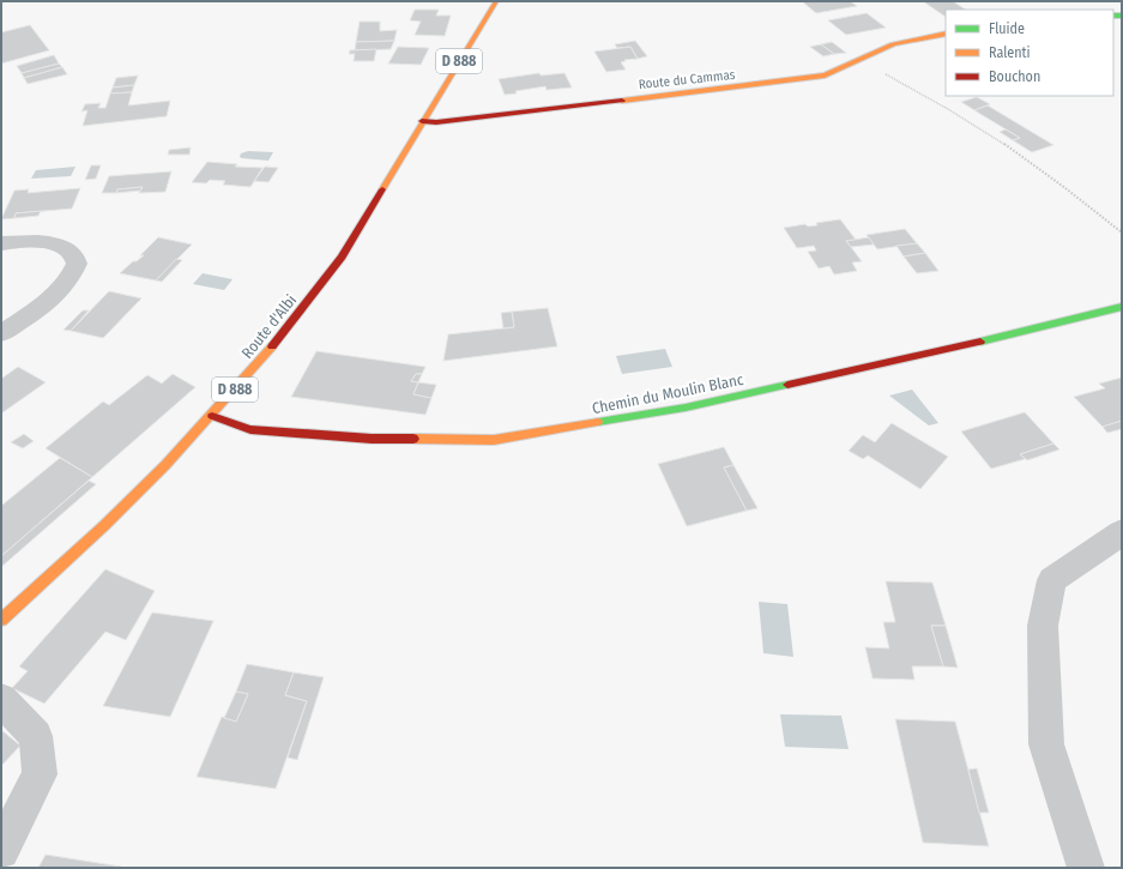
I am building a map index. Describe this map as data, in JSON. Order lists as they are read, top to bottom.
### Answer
{
  "streets": {
    "street": [
      "D 888",
      "Route du Cammas",
      "Route d'Albi",
      "Chemin du Moulin Blanc"
    ]
  },
  "crossings": [
    ["Route du Cammas", "Route d'Albi"],
    ["Route d'Albi", "Chemin du Moulin Blanc"]
  ],
  "legend": ["Fluide", "Ralenti", "Bouchon"]
}
